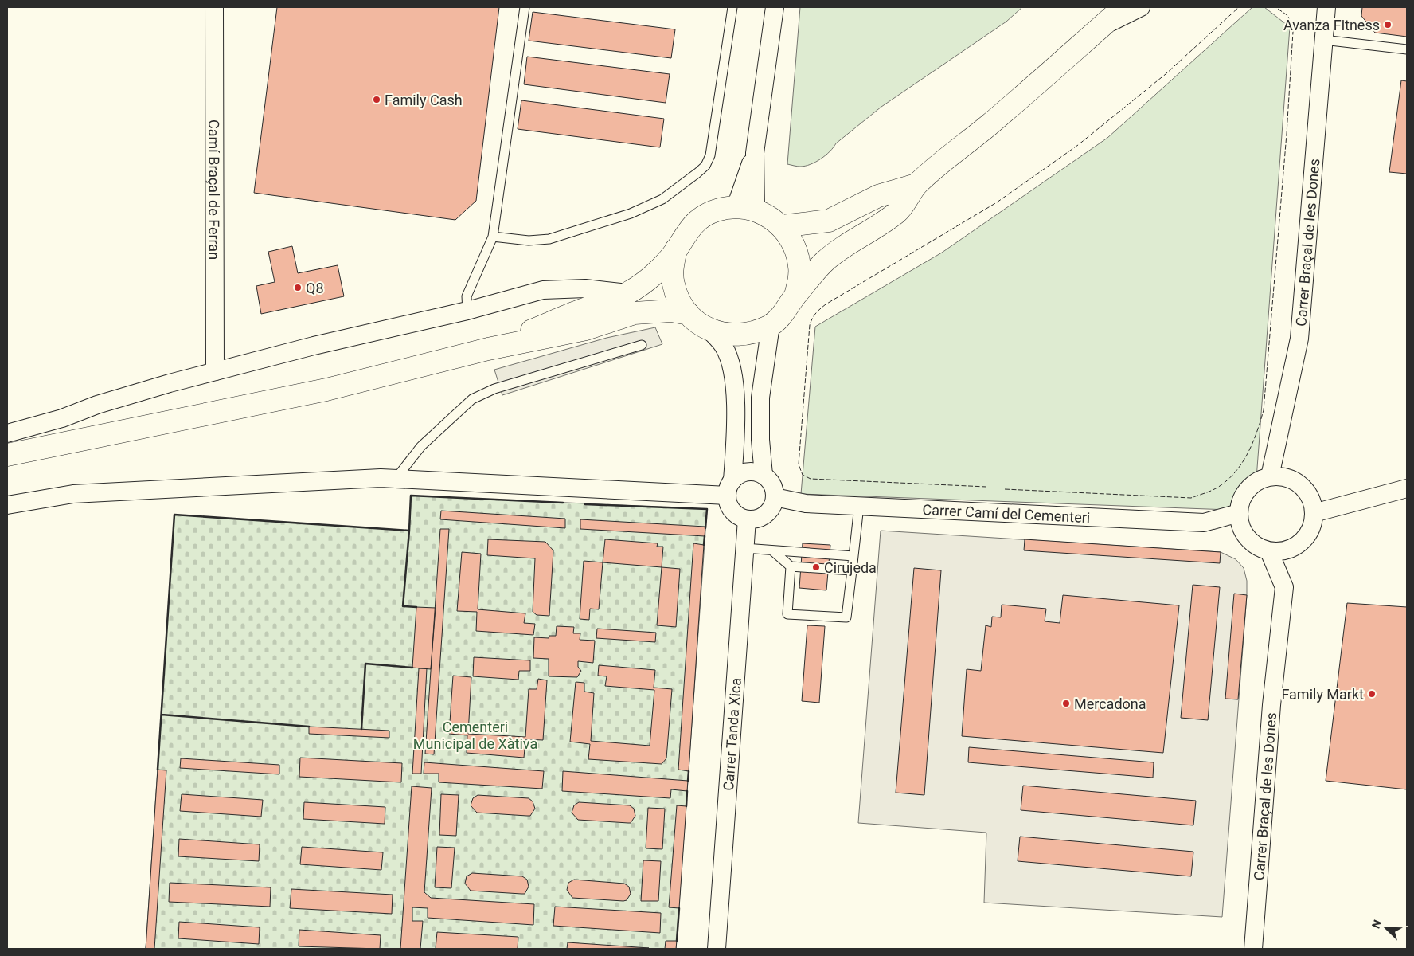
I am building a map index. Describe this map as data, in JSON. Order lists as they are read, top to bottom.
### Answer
{
  "streets": {
    "street": [
      "Camí Braçal de Ferran",
      "Carrer Braçal de les Dones",
      "Carrer Camí del Cementeri",
      "Carrer Tanda Xica"
    ]
  },
  "crossings": [
    ["Carrer Braçal de les Dones", "Carrer Camí del Cementeri"],
    ["Carrer Camí del Cementeri", "Carrer Tanda Xica"]
  ],
  "parks": ["Cementeri Municipal de Xàtiva"],
  "places": [
    "Avanza Fitness",
    "Family Cash",
    "Q8",
    "Cirujeda",
    "Family Markt",
    "Mercadona"
  ],
  "north": "top left"
}
